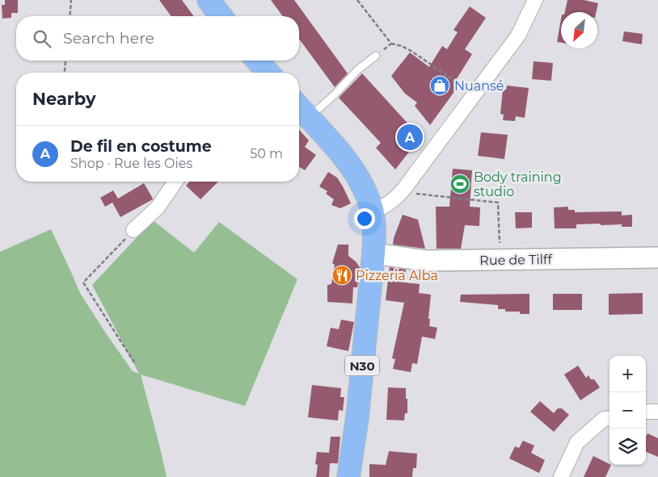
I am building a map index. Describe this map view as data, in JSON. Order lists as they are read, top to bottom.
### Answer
{
  "streets": {
    "main road": ["Rue de Tilff", "N30"]
  },
  "crossings": [
    ["Rue de Tilff", "N30"]
  ],
  "places": {
    "shop": ["Nuansé"],
    "sports": ["Body training studio"],
    "restaurant": ["Pizzeria Alba"]
  },
  "north": "bottom left",
  "page": {
    "search": "Search here",
    "heading": "Nearby",
    "pins": "A",
    "list": [
      {
        "mark": "A",
        "name": "De fil en costume",
        "note": "Shop · Rue les Oies",
        "value": "50 m"
      }
    ],
    "map_buttons": ["+", "−"]
  }
}
